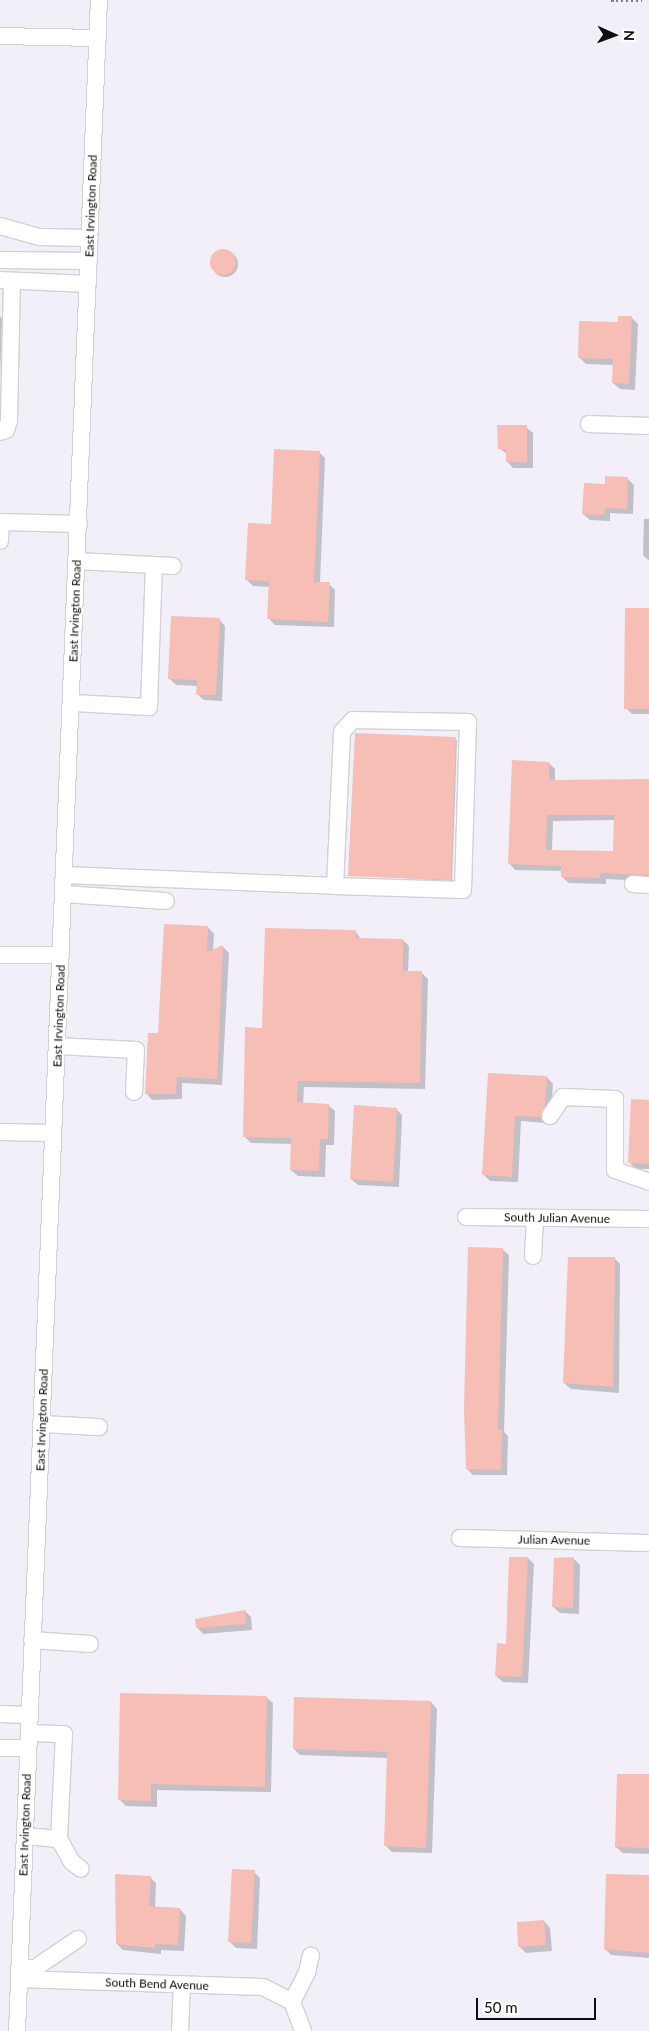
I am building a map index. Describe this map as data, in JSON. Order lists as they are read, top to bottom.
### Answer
{
  "streets": {
    "street": [
      "East Irvington Road",
      "South Julian Avenue",
      "Julian Avenue",
      "South Bend Avenue"
    ]
  },
  "crossings": [
    ["East Irvington Road", "South Bend Avenue"]
  ],
  "scale_bar": "50 m",
  "north": "right"
}
